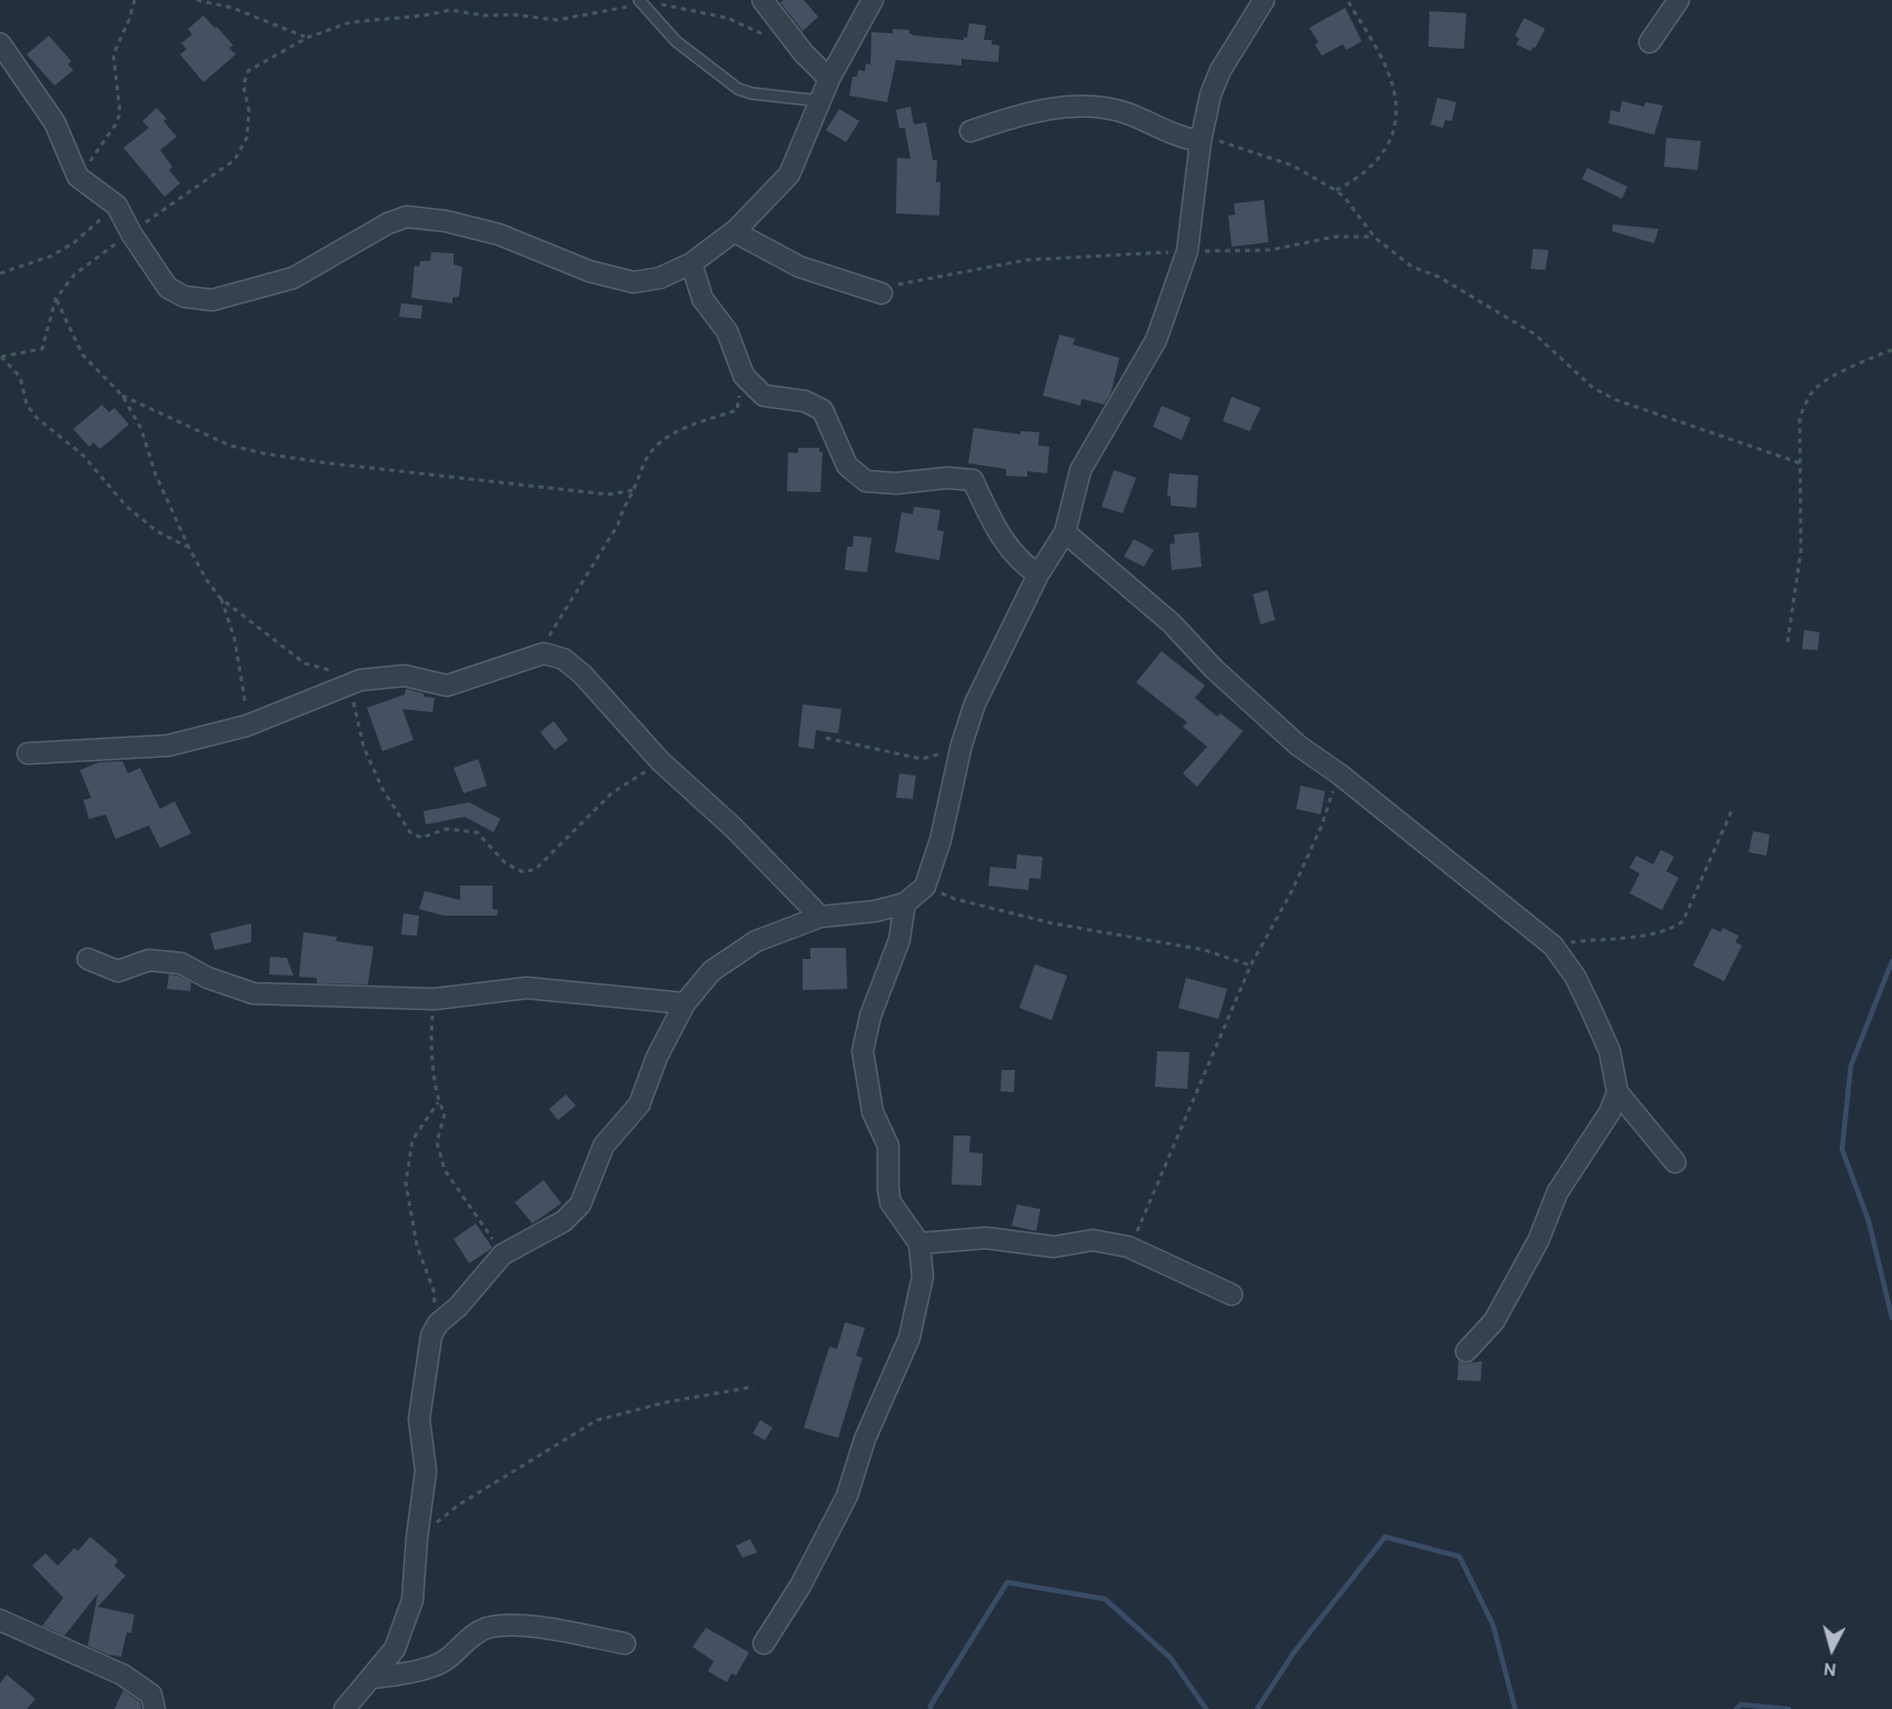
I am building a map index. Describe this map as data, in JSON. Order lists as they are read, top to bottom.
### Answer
{
  "north": "bottom"
}
